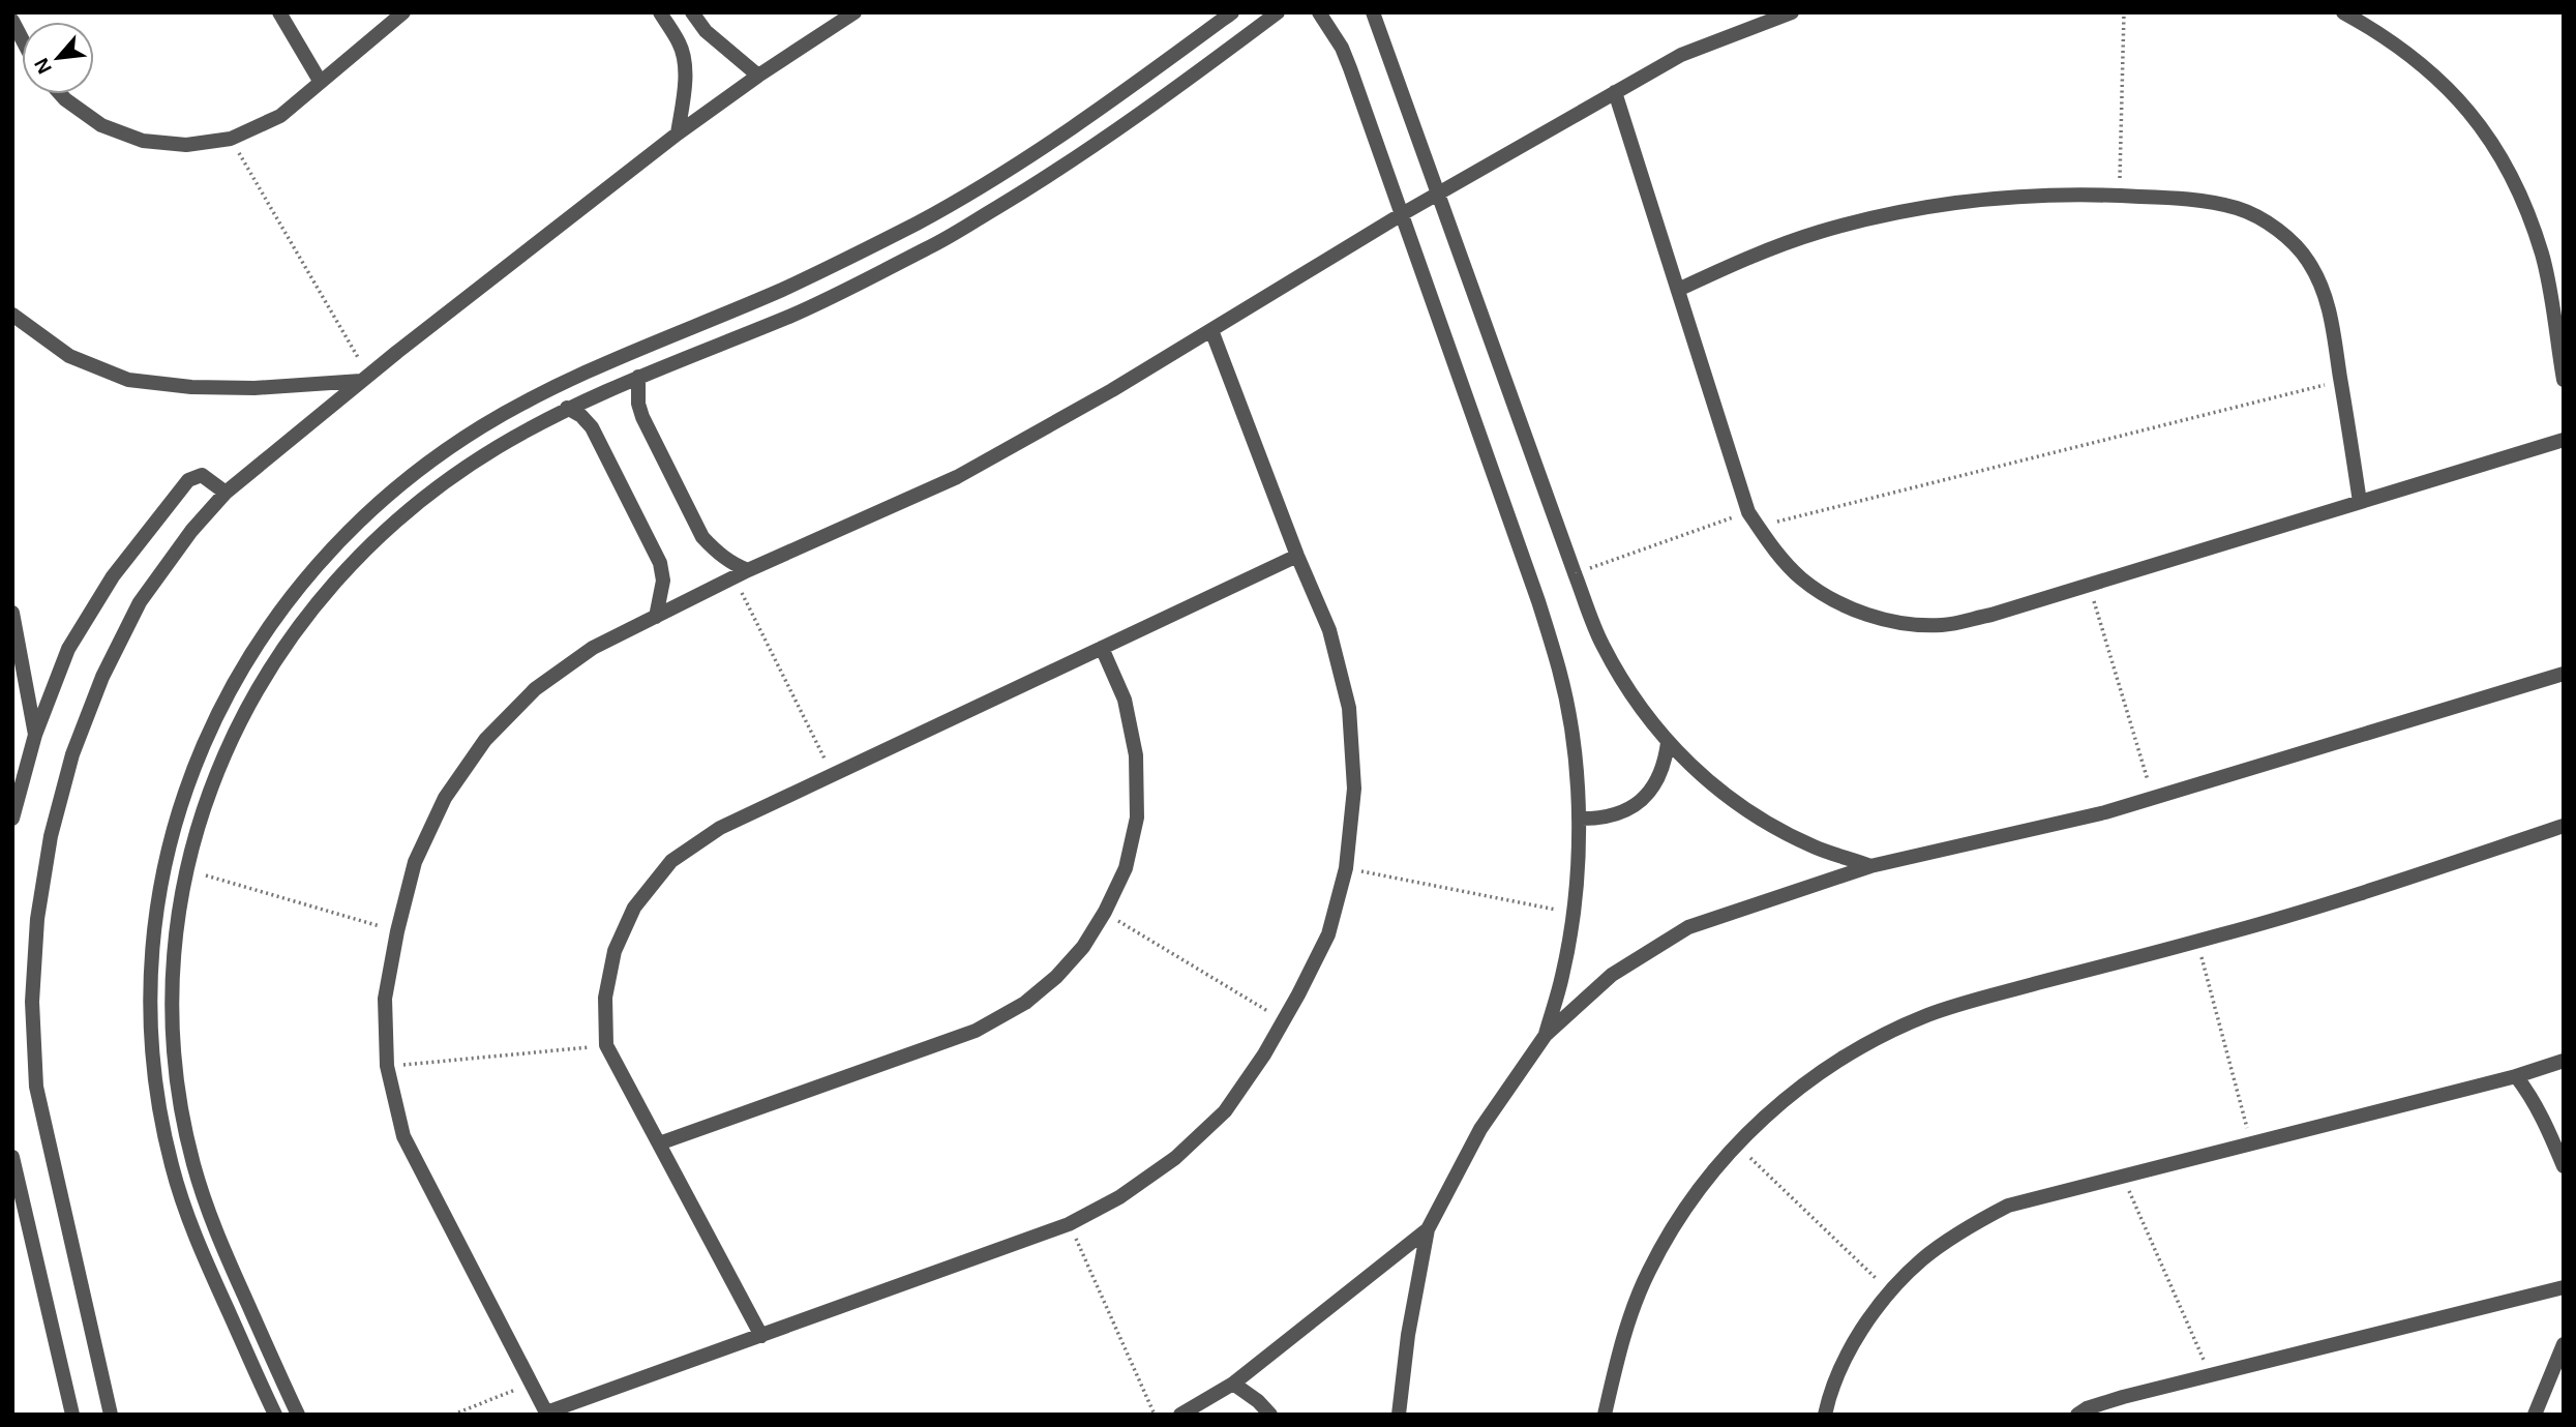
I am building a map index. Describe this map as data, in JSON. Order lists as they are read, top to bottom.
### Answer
{
  "north": "bottom left"
}
